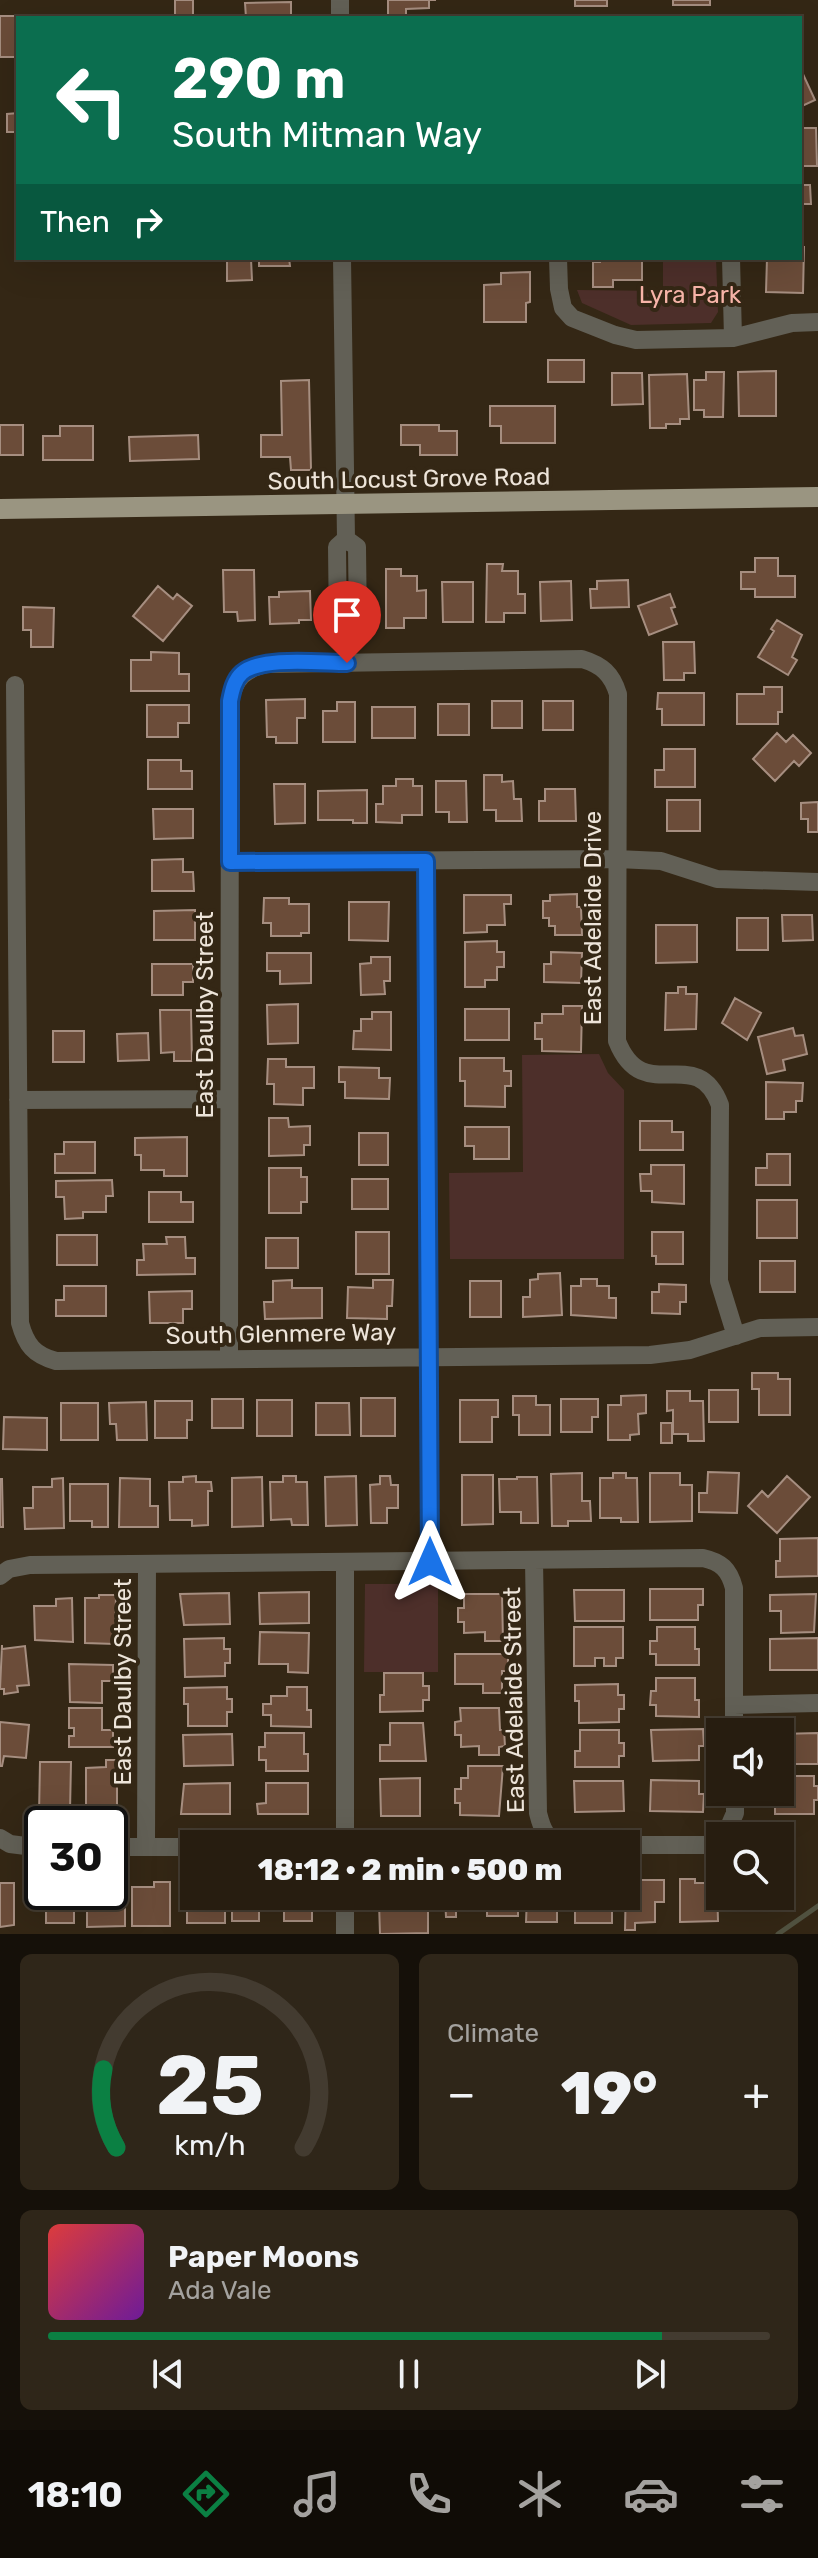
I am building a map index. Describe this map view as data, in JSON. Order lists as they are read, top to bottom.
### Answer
{
  "streets": {
    "main road": ["South Locust Grove Road"],
    "street": [
      "East Adelaide Drive",
      "East Daulby Street",
      "South Glenmere Way",
      "East Adelaide Street"
    ]
  },
  "crossings": [
    ["East Adelaide Drive", "East Daulby Street"],
    ["East Adelaide Drive", "South Glenmere Way"],
    ["East Daulby Street", "South Glenmere Way"]
  ],
  "parks": ["Lyra Park"],
  "page": {
    "turn": ["290 m", "South Mitman Way"],
    "then": "Then",
    "limit": "30",
    "trip": "18:12 · 2 min · 500 m",
    "tile": "Climate",
    "heat": ["−", "19°", "+"],
    "song": ["Paper Moons", "Ada Vale"],
    "tabs": "18:10",
    "gauge": ["25", "km/h"]
  }
}
